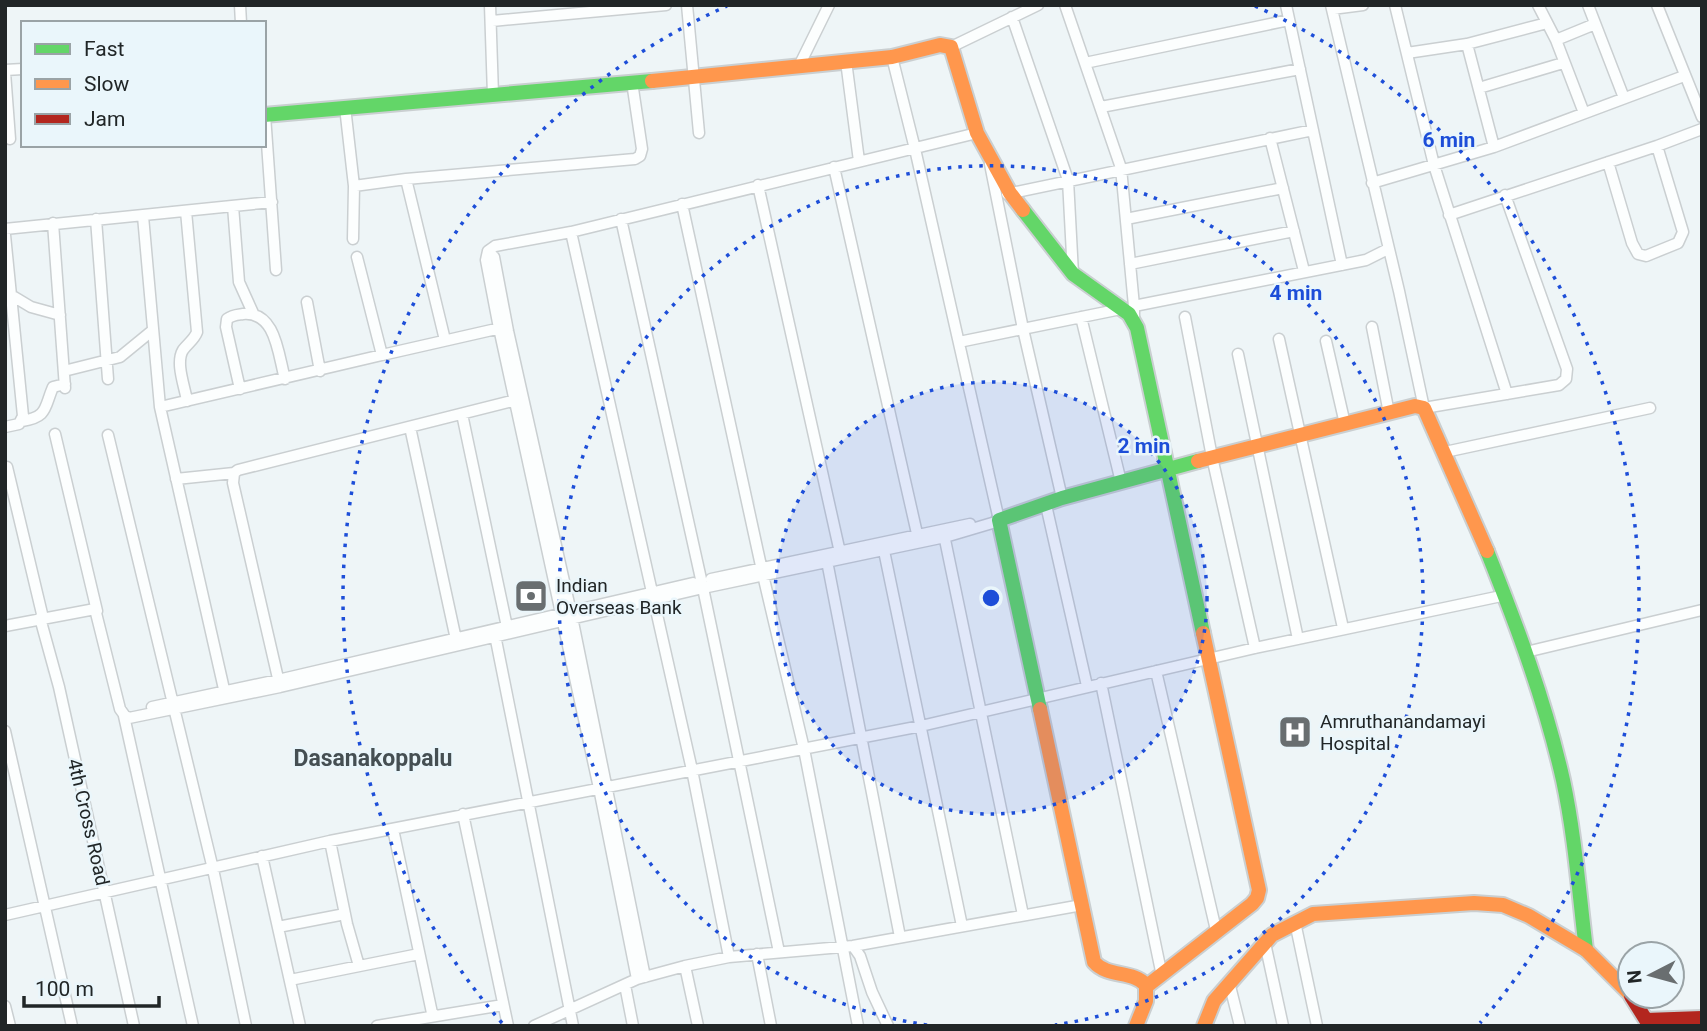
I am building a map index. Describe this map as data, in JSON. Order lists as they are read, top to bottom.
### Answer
{
  "streets": {
    "street": ["4th Cross Road"]
  },
  "districts": ["Dasanakoppalu"],
  "places": {
    "bank": ["Indian Overseas Bank"],
    "hospital": ["Amruthanandamayi Hospital"]
  },
  "legend": ["Fast", "Slow", "Jam"],
  "scale_bar": "100 m",
  "north": "left",
  "rings": ["6 min", "4 min", "2 min"]
}
